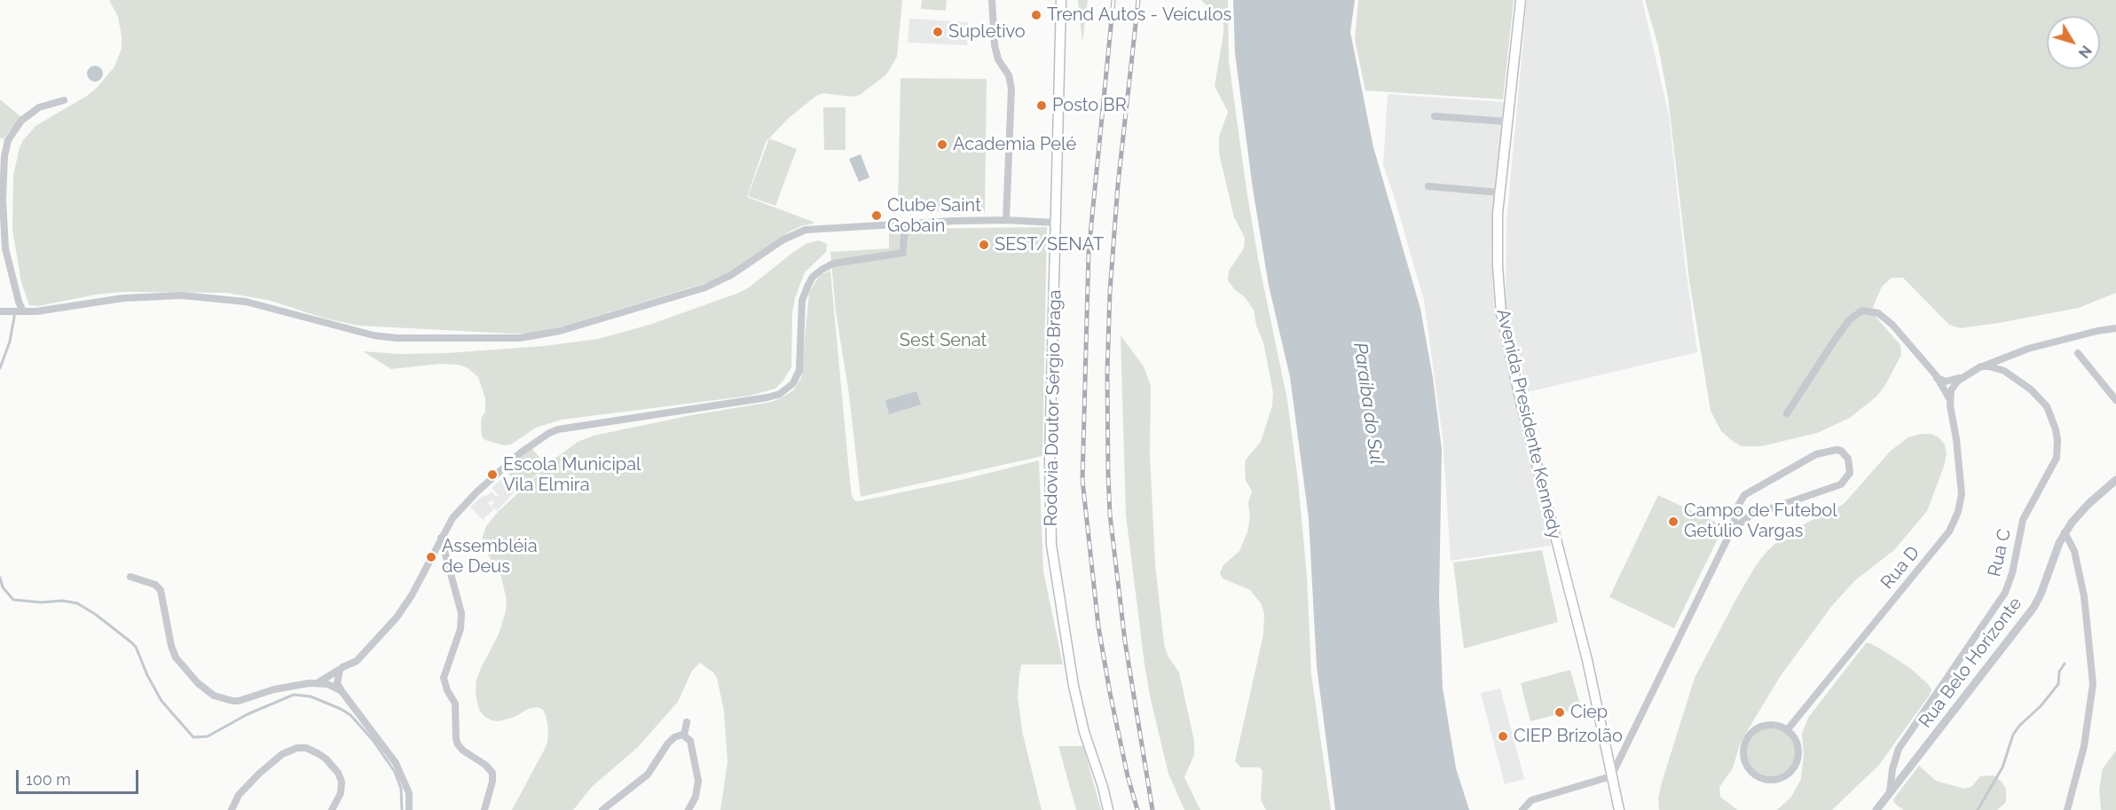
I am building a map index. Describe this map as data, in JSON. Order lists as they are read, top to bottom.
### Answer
{
  "streets": {
    "main road": ["Rodovia Doutor Sérgio Braga", "Avenida Presidente Kennedy"],
    "street": ["Rua C", "Rua D", "Rua Belo Horizonte"]
  },
  "crossings": [
    ["Rua C", "Rua Belo Horizonte"]
  ],
  "water": ["Paraiba do Sul"],
  "parks": ["Sest Senat"],
  "places": [
    "Trend Autos - Veículos",
    "Supletivo",
    "Posto BR",
    "Academia Pelé",
    "Clube Saint Gobain",
    "SEST/SENAT",
    "Escola Municipal Vila Elmira",
    "Campo de Futebol Getúlio Vargas",
    "Assembléia de Deus",
    "Ciep",
    "CIEP Brizolão"
  ],
  "scale_bar": "100 m",
  "north": "bottom right"
}
